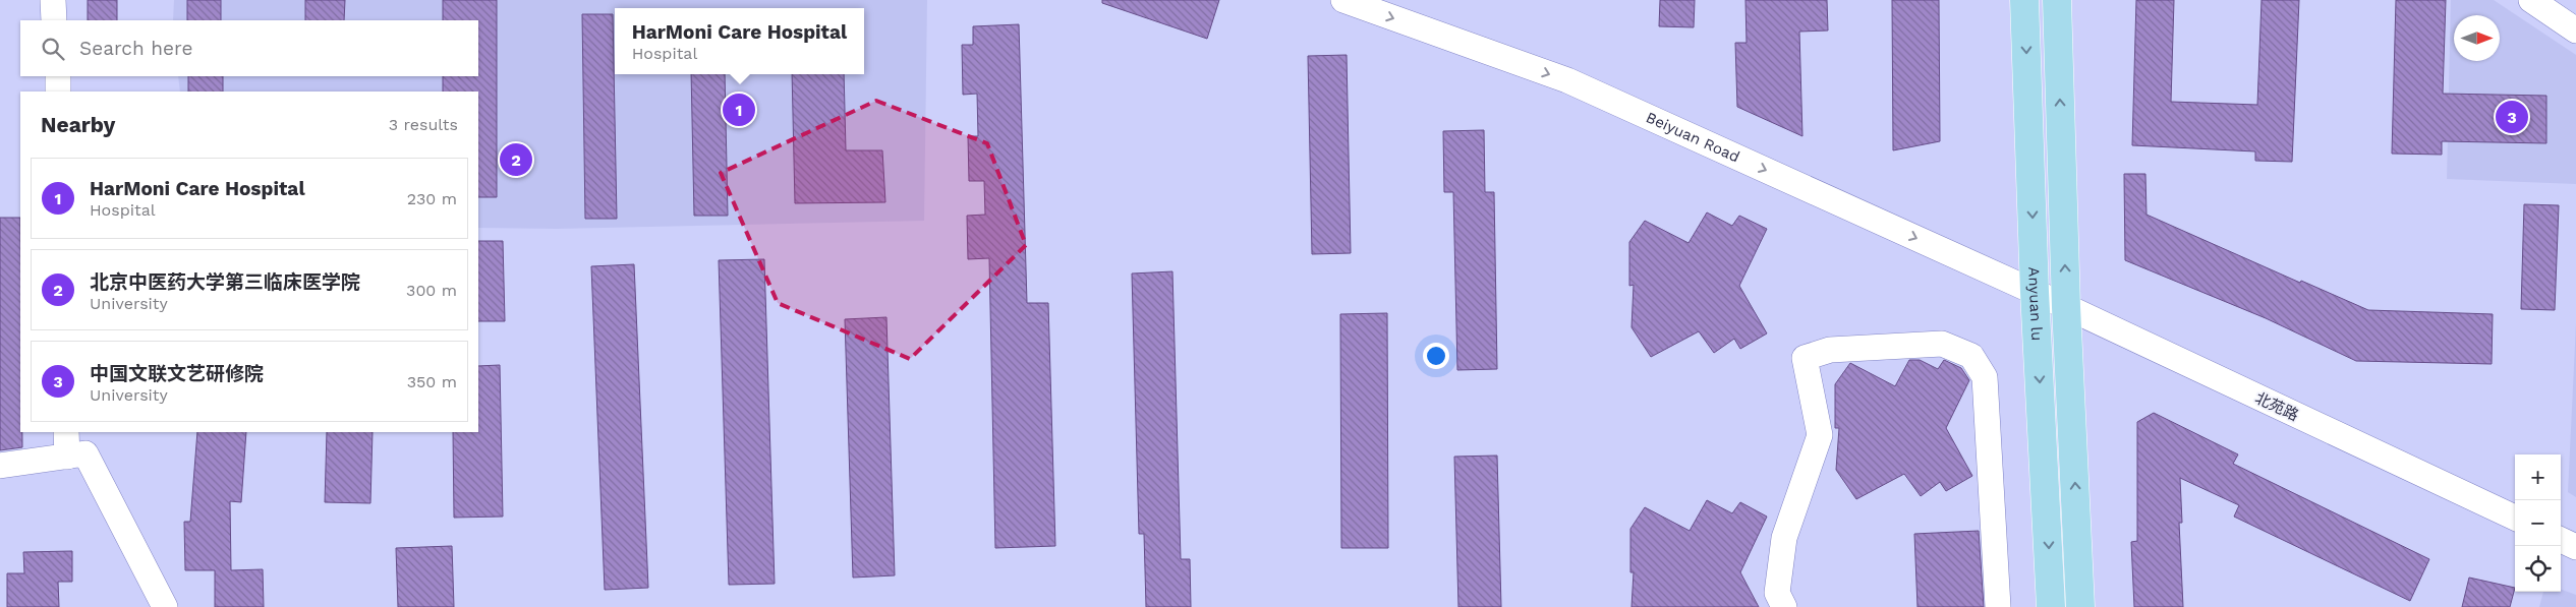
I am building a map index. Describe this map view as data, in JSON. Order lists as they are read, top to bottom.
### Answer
{
  "streets": {
    "main road": ["Anyuan lu"],
    "street": ["Beiyuan Road", "北苑路"]
  },
  "crossings": [
    ["Beiyuan Road", "Anyuan lu"],
    ["Beiyuan Road", "北苑路"],
    ["Anyuan lu", "北苑路"]
  ],
  "one_way": ["Beiyuan Road"],
  "north": "right",
  "page": {
    "popup": ["HarMoni Care Hospital", "Hospital"],
    "search": "Search here",
    "pins": ["1", "3", "2"],
    "heading": ["Nearby", "3 results"],
    "list": [
      {
        "mark": "1",
        "name": "HarMoni Care Hospital",
        "note": "Hospital",
        "value": "230 m"
      },
      {
        "mark": "2",
        "name": "北京中医药大学第三临床医学院",
        "note": "University",
        "value": "300 m"
      },
      {
        "mark": "3",
        "name": "中国文联文艺研修院",
        "note": "University",
        "value": "350 m"
      }
    ],
    "map_buttons": ["+", "−"]
  }
}
